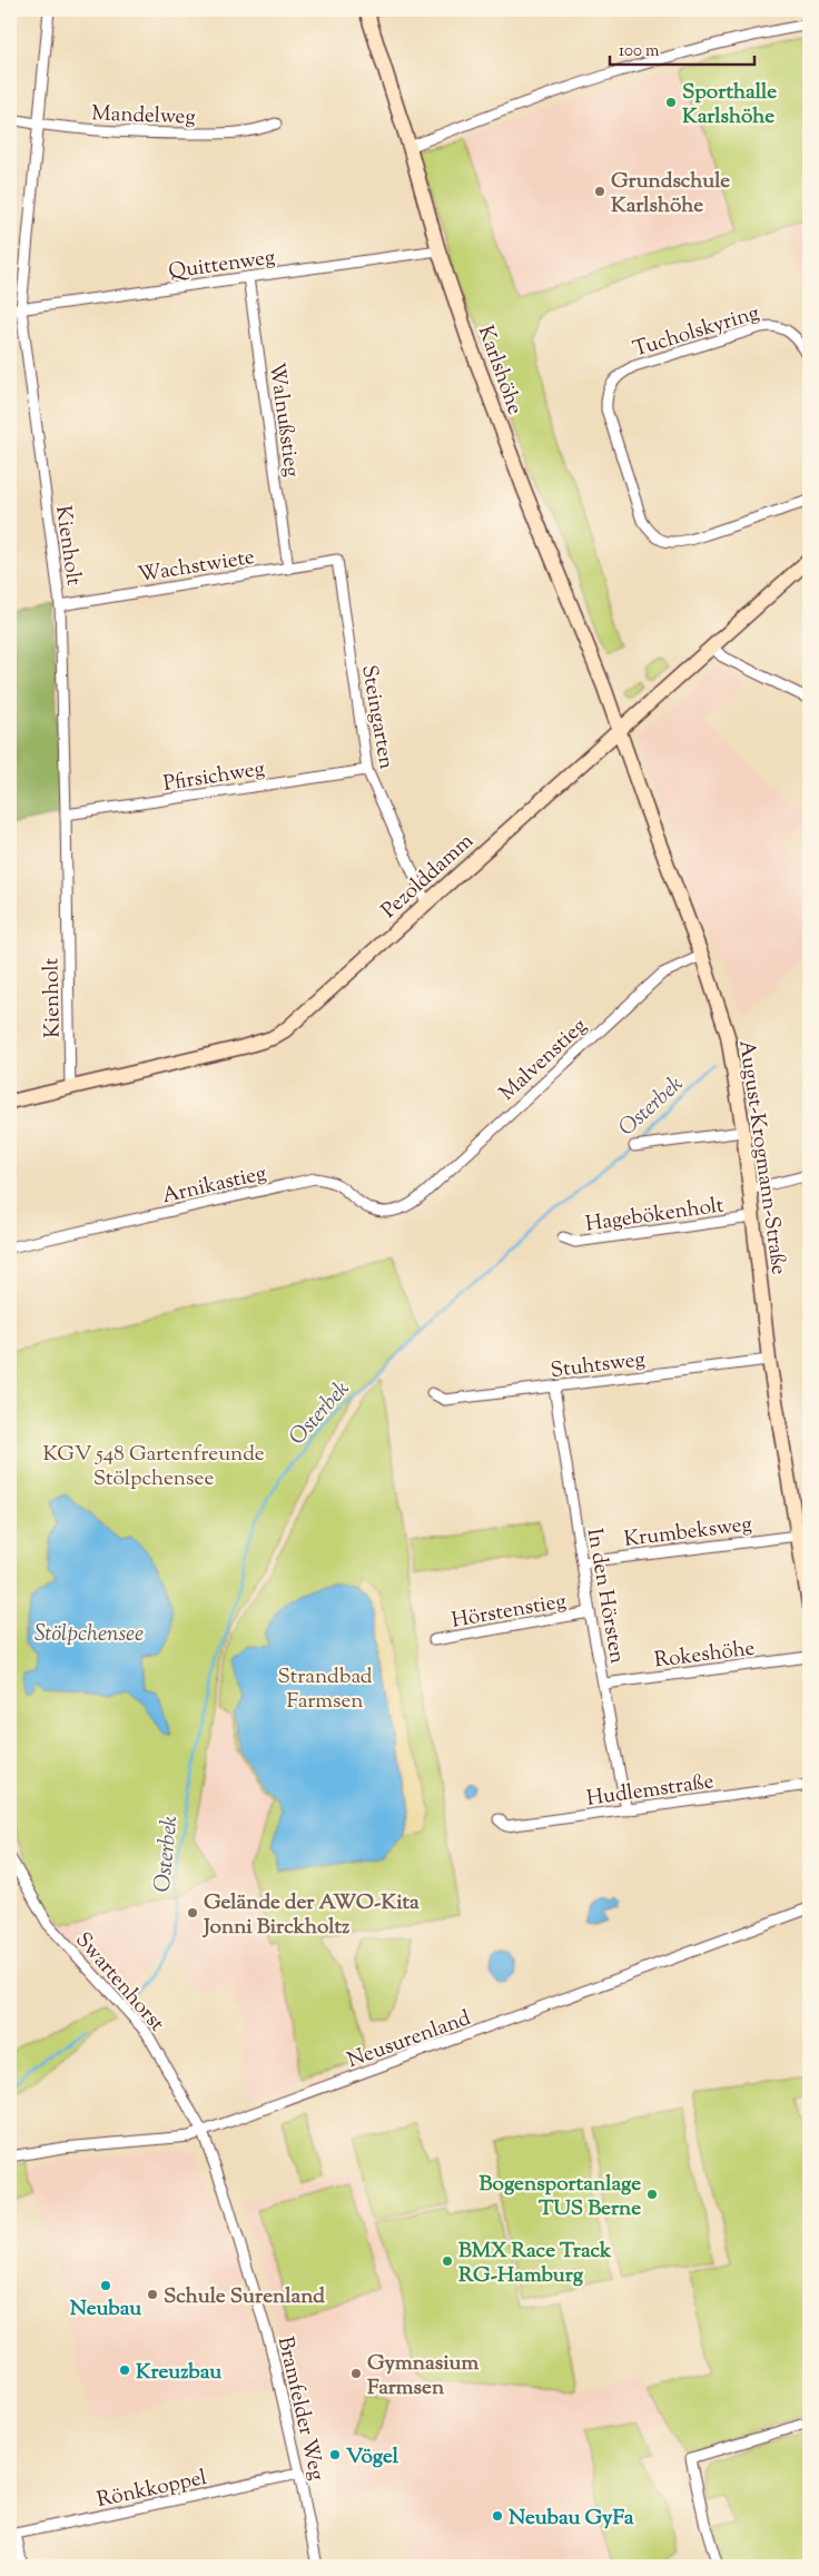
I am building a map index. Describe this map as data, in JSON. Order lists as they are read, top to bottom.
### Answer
{
  "streets": {
    "main road": ["Karlshöhe", "Pezolddamm", "August-Krogmann-Straße"],
    "street": [
      "Mandelweg",
      "Quittenweg",
      "Tucholskyring",
      "Walnußstieg",
      "Kienholt",
      "Wachstwiete",
      "Steingarten",
      "Pfirsichweg",
      "Malvenstieg",
      "Arnikastieg",
      "Hagebökenholt",
      "Stuhtsweg",
      "Krumbeksweg",
      "In den Hörsten",
      "Hörstenstieg",
      "Rokeshöhe",
      "Hudlemstraße",
      "Swartenhorst",
      "Neusurenland",
      "Bramfelder Weg",
      "Rönkkoppel"
    ]
  },
  "crossings": [
    ["Mandelweg", "Kienholt"],
    ["Quittenweg", "Karlshöhe"],
    ["Quittenweg", "Walnußstieg"],
    ["Quittenweg", "Kienholt"],
    ["Karlshöhe", "Pezolddamm"],
    ["Karlshöhe", "August-Krogmann-Straße"],
    ["Walnußstieg", "Wachstwiete"],
    ["Kienholt", "Wachstwiete"],
    ["Kienholt", "Pfirsichweg"],
    ["Kienholt", "Pezolddamm"],
    ["Wachstwiete", "Steingarten"],
    ["Steingarten", "Pfirsichweg"],
    ["Steingarten", "Pezolddamm"],
    ["Pezolddamm", "August-Krogmann-Straße"],
    ["Malvenstieg", "August-Krogmann-Straße"],
    ["Malvenstieg", "Arnikastieg"],
    ["August-Krogmann-Straße", "Hagebökenholt"],
    ["August-Krogmann-Straße", "Stuhtsweg"],
    ["August-Krogmann-Straße", "Krumbeksweg"],
    ["Stuhtsweg", "In den Hörsten"],
    ["Krumbeksweg", "In den Hörsten"],
    ["In den Hörsten", "Hörstenstieg"],
    ["In den Hörsten", "Rokeshöhe"],
    ["In den Hörsten", "Hudlemstraße"],
    ["Swartenhorst", "Neusurenland"],
    ["Swartenhorst", "Bramfelder Weg"],
    ["Neusurenland", "Bramfelder Weg"],
    ["Bramfelder Weg", "Rönkkoppel"]
  ],
  "water": ["Osterbek", "Stölpchensee"],
  "parks": ["KGV 548 Gartenfreunde Stölpchensee", "Strandbad Farmsen"],
  "places": [
    "Sporthalle Karlshöhe",
    "Grundschule Karlshöhe",
    "Gelände der AWO-Kita Jonni Birckholtz",
    "Bogensportanlage TUS Berne",
    "BMX Race Track RG-Hamburg",
    "Neubau",
    "Schule Surenland",
    "Kreuzbau",
    "Gymnasium Farmsen",
    "Vögel",
    "Neubau GyFa"
  ],
  "scale_bar": "100 m"
}
